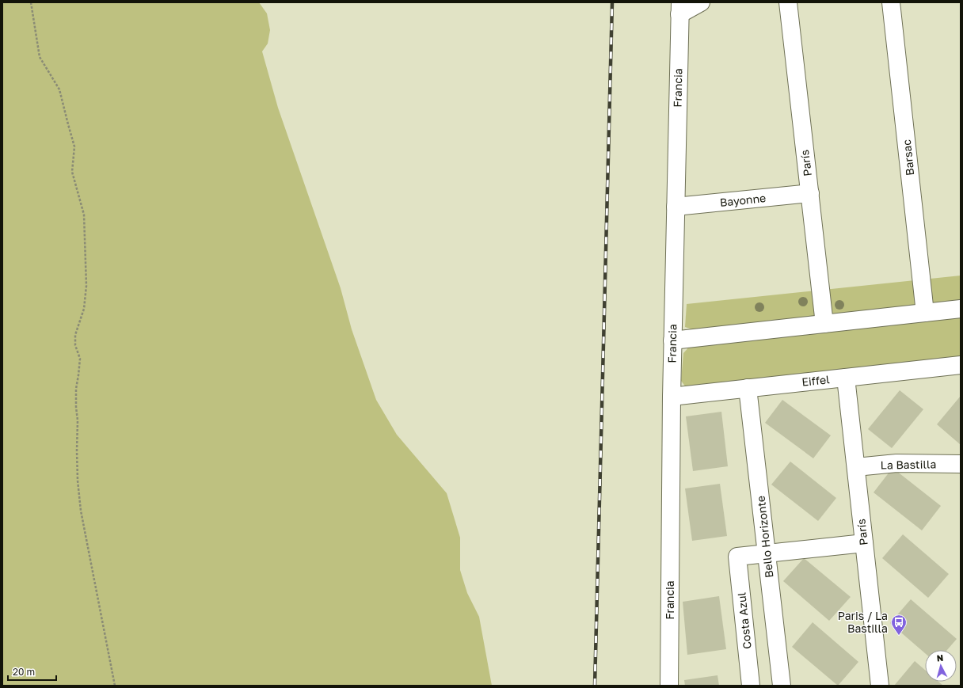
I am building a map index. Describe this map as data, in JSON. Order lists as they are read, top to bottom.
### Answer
{
  "streets": {
    "street": [
      "Francia",
      "Barsac",
      "París",
      "Bayonne",
      "Eiffel",
      "La Bastilla",
      "Bello Horizonte",
      "Costa Azul"
    ]
  },
  "crossings": [
    ["Francia", "Bayonne"],
    ["Francia", "Eiffel"],
    ["París", "Bayonne"],
    ["París", "Eiffel"],
    ["París", "La Bastilla"],
    ["Eiffel", "Bello Horizonte"],
    ["Bello Horizonte", "Costa Azul"]
  ],
  "places": {
    "bus stop": ["Paris / La Bastilla"]
  },
  "scale_bar": "20 m",
  "north": "top"
}
